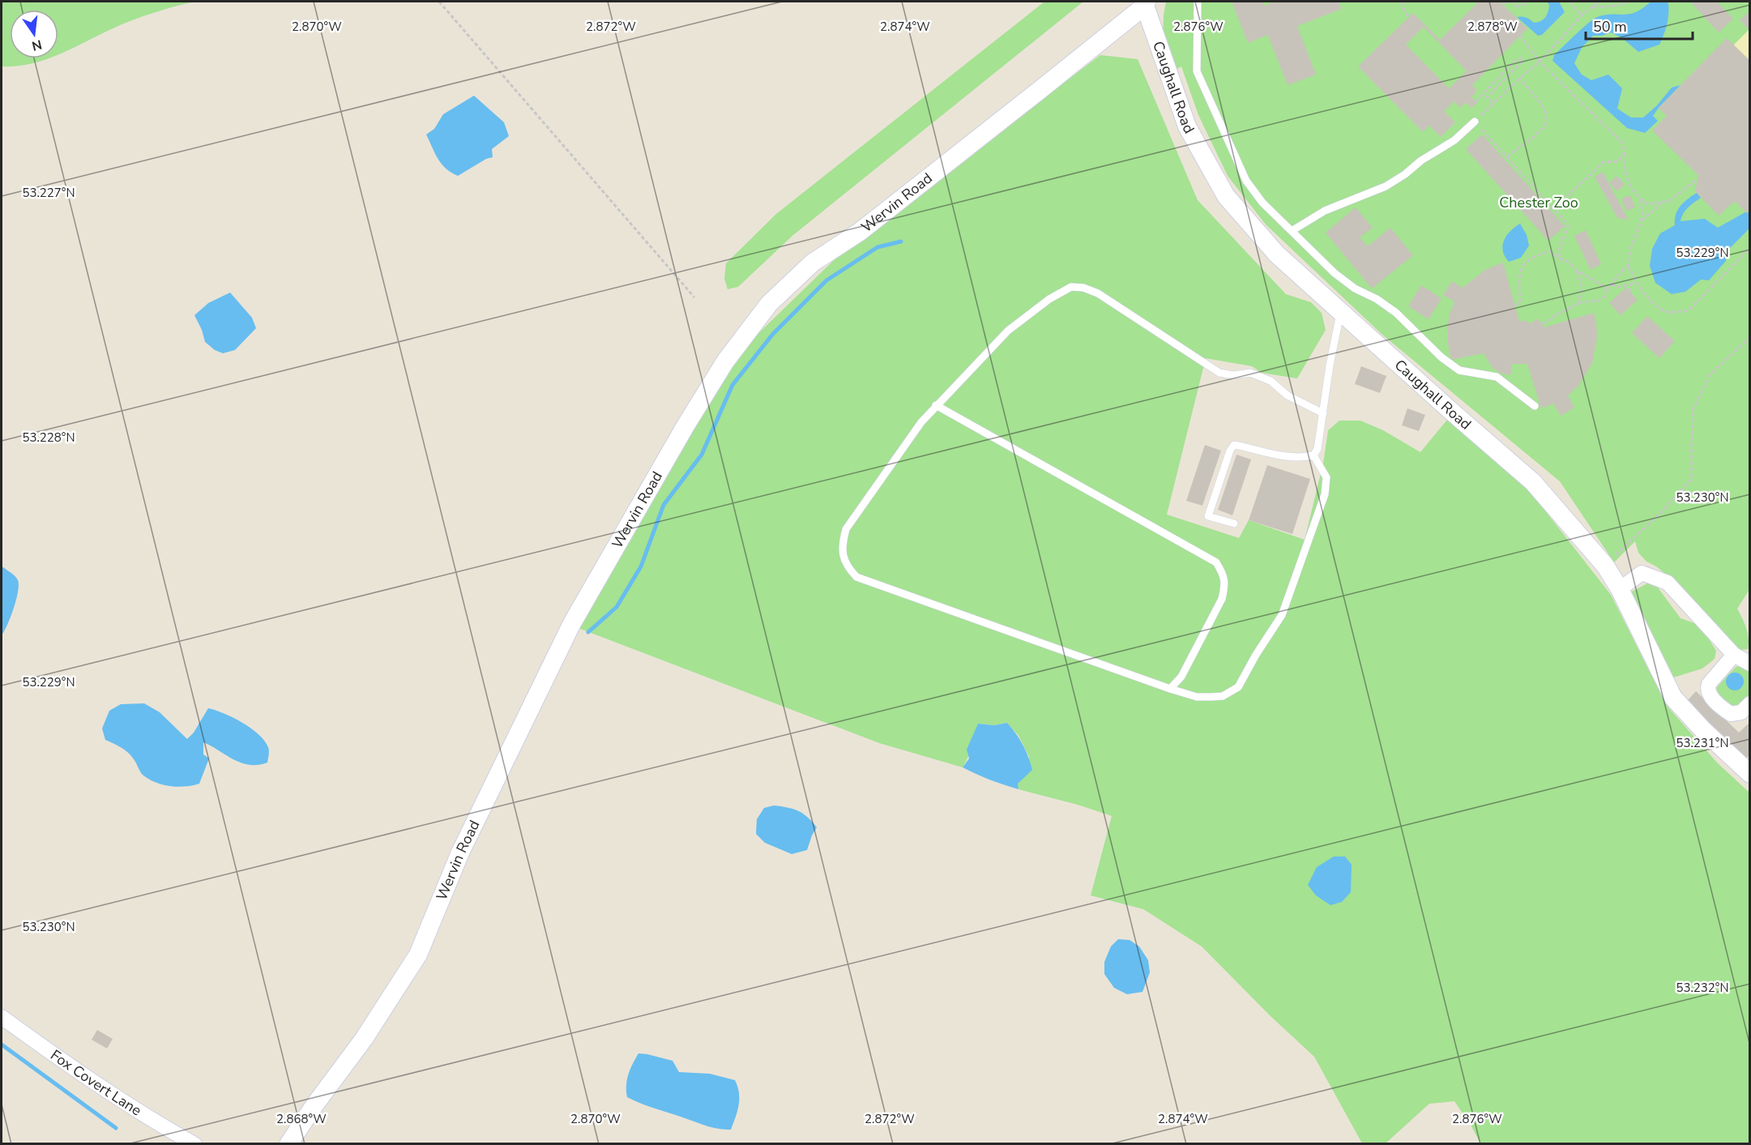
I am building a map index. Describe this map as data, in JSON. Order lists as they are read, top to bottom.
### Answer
{
  "streets": {
    "street": ["Caughall Road", "Wervin Road", "Fox Covert Lane"]
  },
  "crossings": [
    ["Caughall Road", "Wervin Road"]
  ],
  "parks": ["Chester Zoo"],
  "scale_bar": "50 m",
  "north": "bottom",
  "coordinates": [
    "2.870°W",
    "2.872°W",
    "2.874°W",
    "2.876°W",
    "2.878°W",
    "53.227°N",
    "53.229°N",
    "53.228°N",
    "53.230°N",
    "53.231°N",
    "53.232°N",
    "2.868°W"
  ]
}
